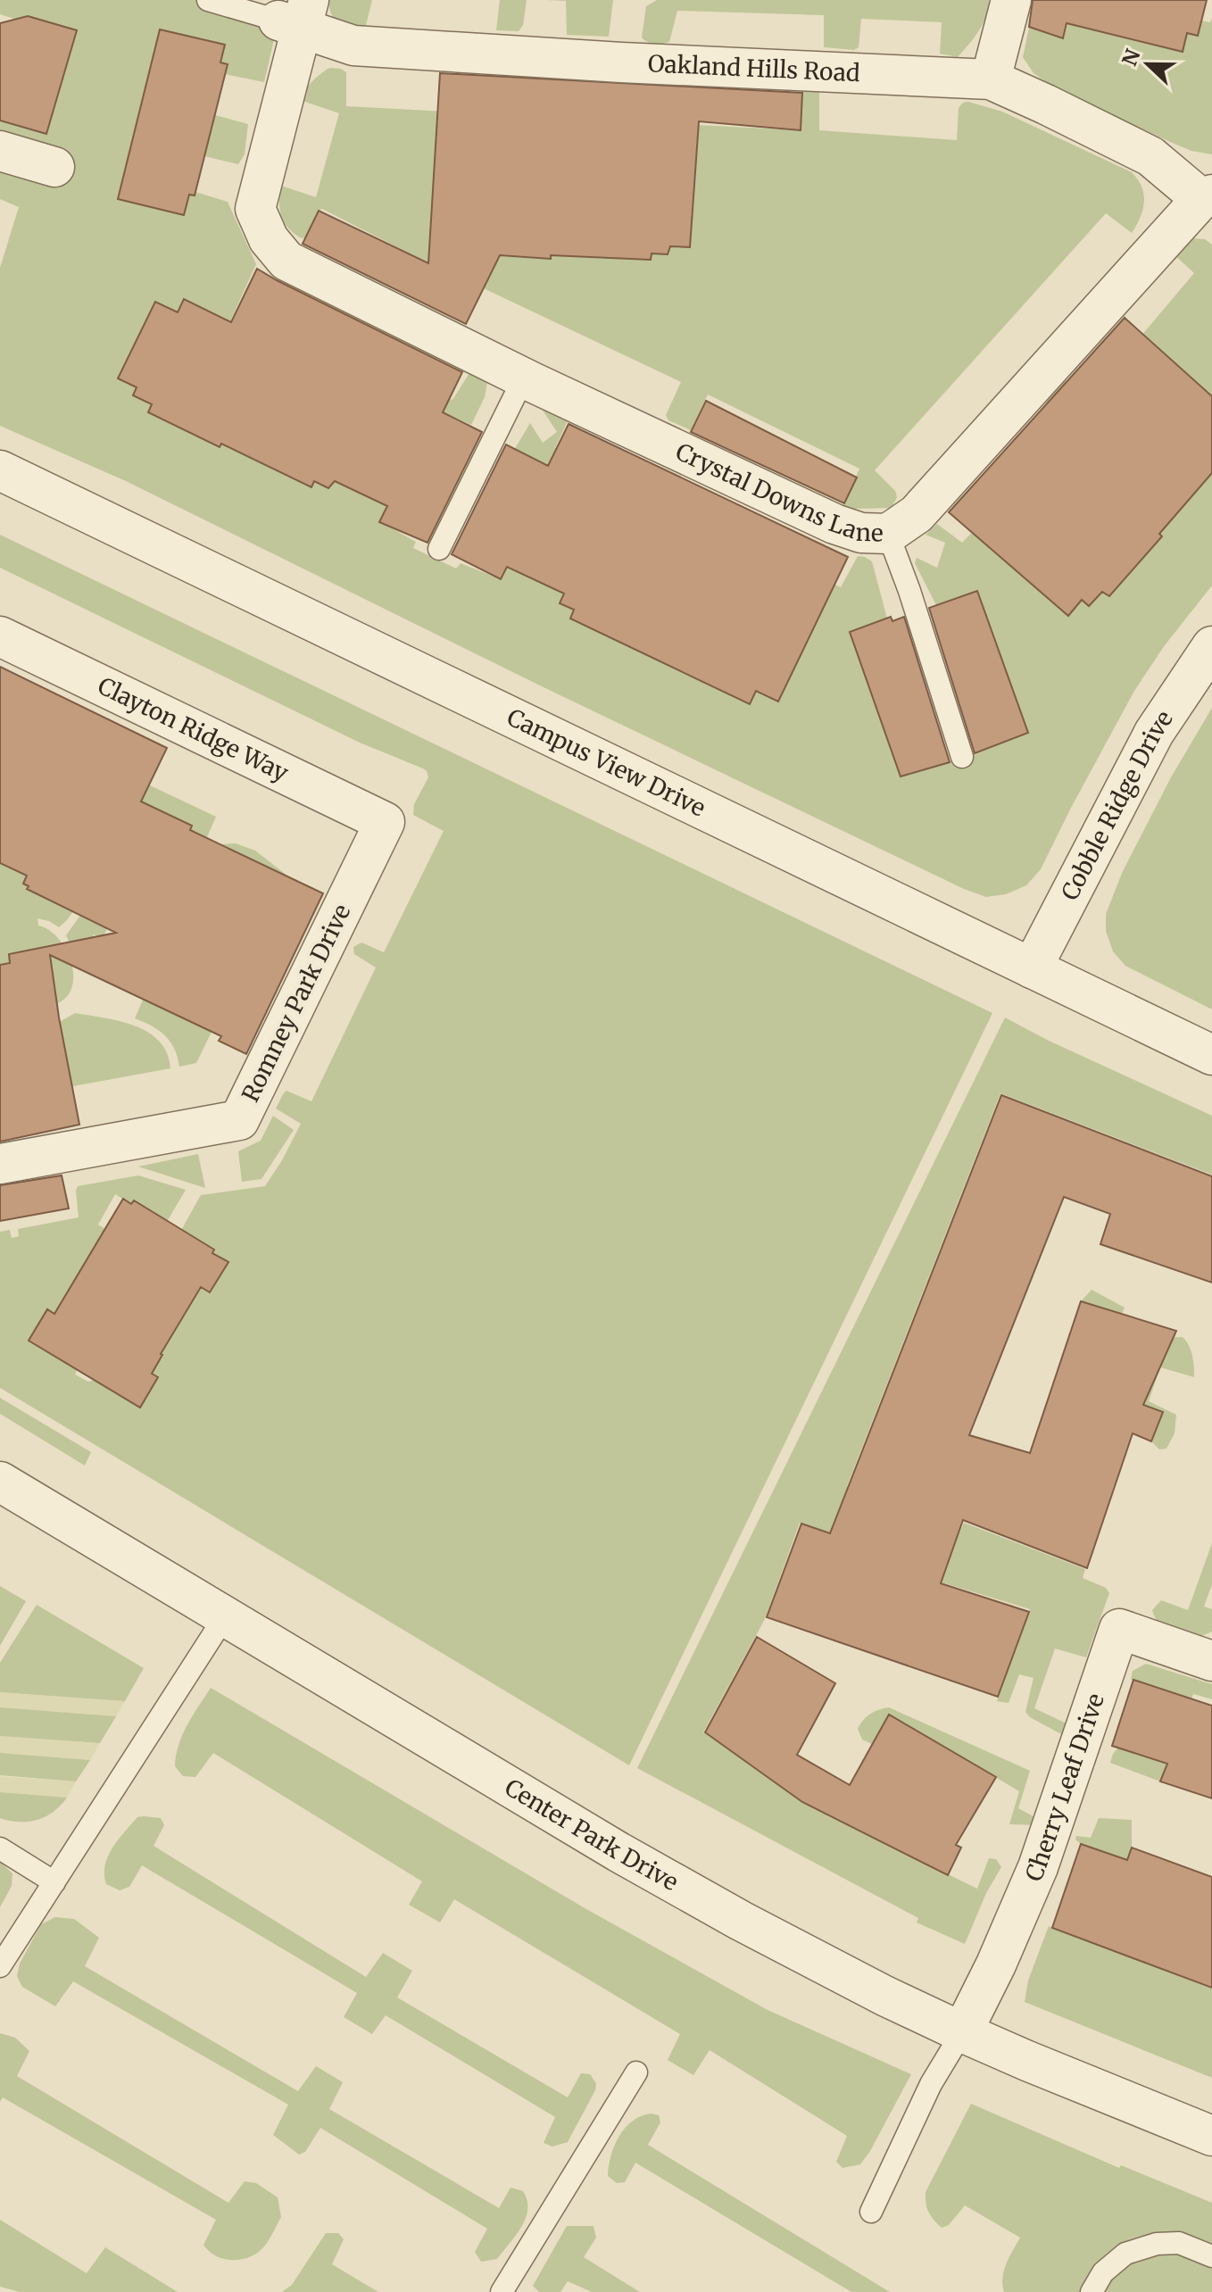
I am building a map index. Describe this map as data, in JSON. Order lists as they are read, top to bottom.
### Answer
{
  "streets": {
    "street": [
      "Oakland Hills Road",
      "Crystal Downs Lane",
      "Clayton Ridge Way",
      "Campus View Drive",
      "Cobble Ridge Drive",
      "Romney Park Drive",
      "Cherry Leaf Drive",
      "Center Park Drive"
    ]
  },
  "crossings": [
    ["Oakland Hills Road", "Crystal Downs Lane"],
    ["Clayton Ridge Way", "Romney Park Drive"],
    ["Campus View Drive", "Cobble Ridge Drive"],
    ["Cherry Leaf Drive", "Center Park Drive"]
  ],
  "north": "left"
}
